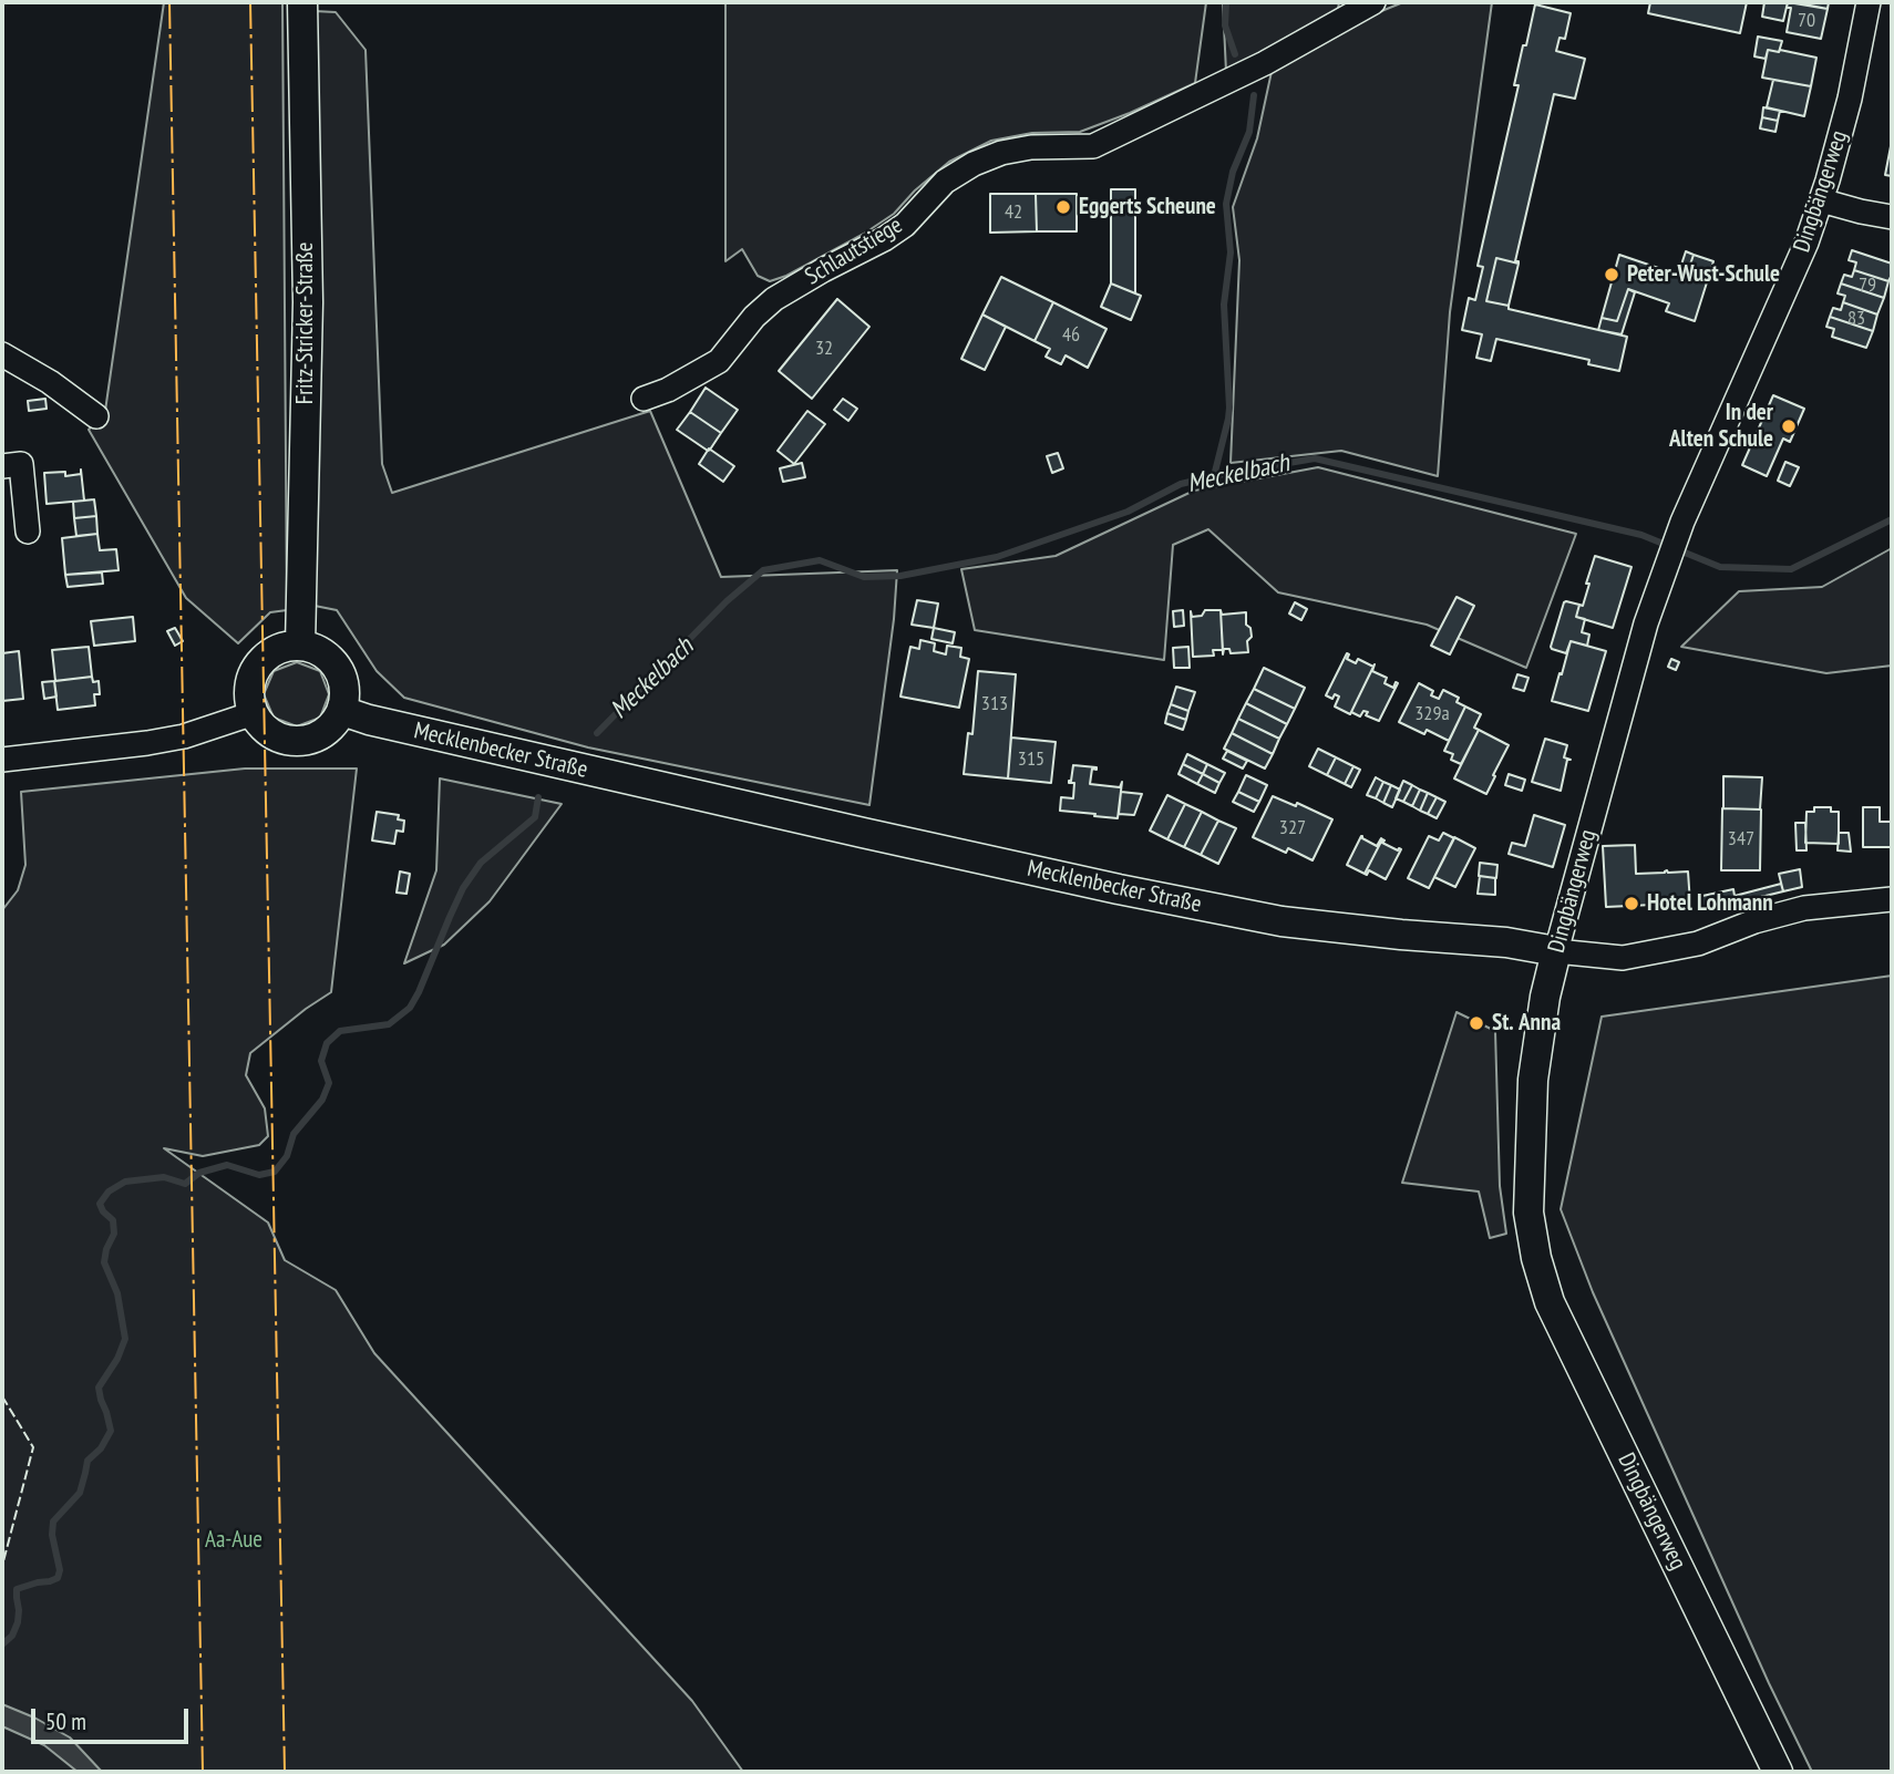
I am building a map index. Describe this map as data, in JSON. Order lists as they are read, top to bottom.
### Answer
{
  "streets": {
    "main road": ["Dingbängerweg", "Fritz-Stricker-Straße", "Mecklenbecker Straße"],
    "street": ["Schlautstiege"]
  },
  "crossings": [
    ["Dingbängerweg", "Mecklenbecker Straße"],
    ["Fritz-Stricker-Straße", "Mecklenbecker Straße"]
  ],
  "water": ["Meckelbach"],
  "parks": ["Aa-Aue"],
  "places": [
    "Eggerts Scheune",
    "Peter-Wust-Schule",
    "In der Alten Schule",
    "Hotel Lohmann",
    "St. Anna"
  ],
  "house_numbers": [
    "70",
    "42",
    "79",
    "83",
    "46",
    "32",
    "313",
    "329a",
    "315",
    "327",
    "347"
  ],
  "scale_bar": "50 m"
}
